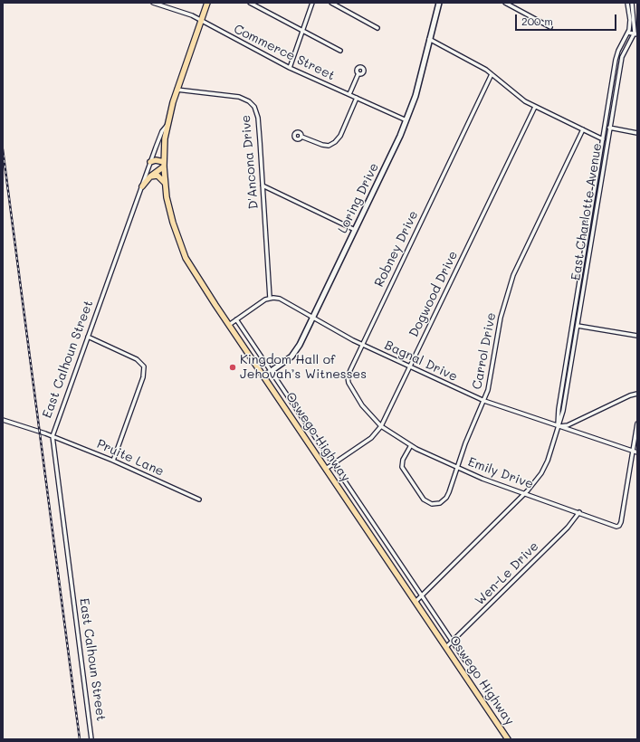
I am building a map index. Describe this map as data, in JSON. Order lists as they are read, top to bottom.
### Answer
{
  "streets": {
    "main road": ["East Calhoun Street", "Oswego Highway"],
    "street": [
      "Commerce Street",
      "D'Ancona Drive",
      "Loring Drive",
      "East Charlotte Avenue",
      "Robney Drive",
      "Dogwood Drive",
      "Carrol Drive",
      "Bagnal Drive",
      "Pruite Lane",
      "Emily Drive",
      "Wen-Le Drive"
    ]
  },
  "crossings": [
    ["Commerce Street", "Loring Drive"],
    ["Commerce Street", "East Calhoun Street"],
    ["D'Ancona Drive", "East Calhoun Street"],
    ["D'Ancona Drive", "Bagnal Drive"],
    ["Loring Drive", "Bagnal Drive"],
    ["Loring Drive", "Oswego Highway"],
    ["East Charlotte Avenue", "Bagnal Drive"],
    ["East Charlotte Avenue", "Oswego Highway"],
    ["East Charlotte Avenue", "Emily Drive"],
    ["Robney Drive", "Dogwood Drive"],
    ["Robney Drive", "Bagnal Drive"],
    ["Robney Drive", "Emily Drive"],
    ["Dogwood Drive", "Bagnal Drive"],
    ["Dogwood Drive", "Oswego Highway"],
    ["Dogwood Drive", "Emily Drive"],
    ["Carrol Drive", "Bagnal Drive"],
    ["Carrol Drive", "Emily Drive"],
    ["East Calhoun Street", "Oswego Highway"],
    ["East Calhoun Street", "Pruite Lane"],
    ["Bagnal Drive", "Emily Drive"],
    ["Oswego Highway", "Wen-Le Drive"],
    ["Emily Drive", "Wen-Le Drive"]
  ],
  "places": ["Kingdom Hall of Jehovah’s Witnesses"],
  "scale_bar": "200 m"
}
